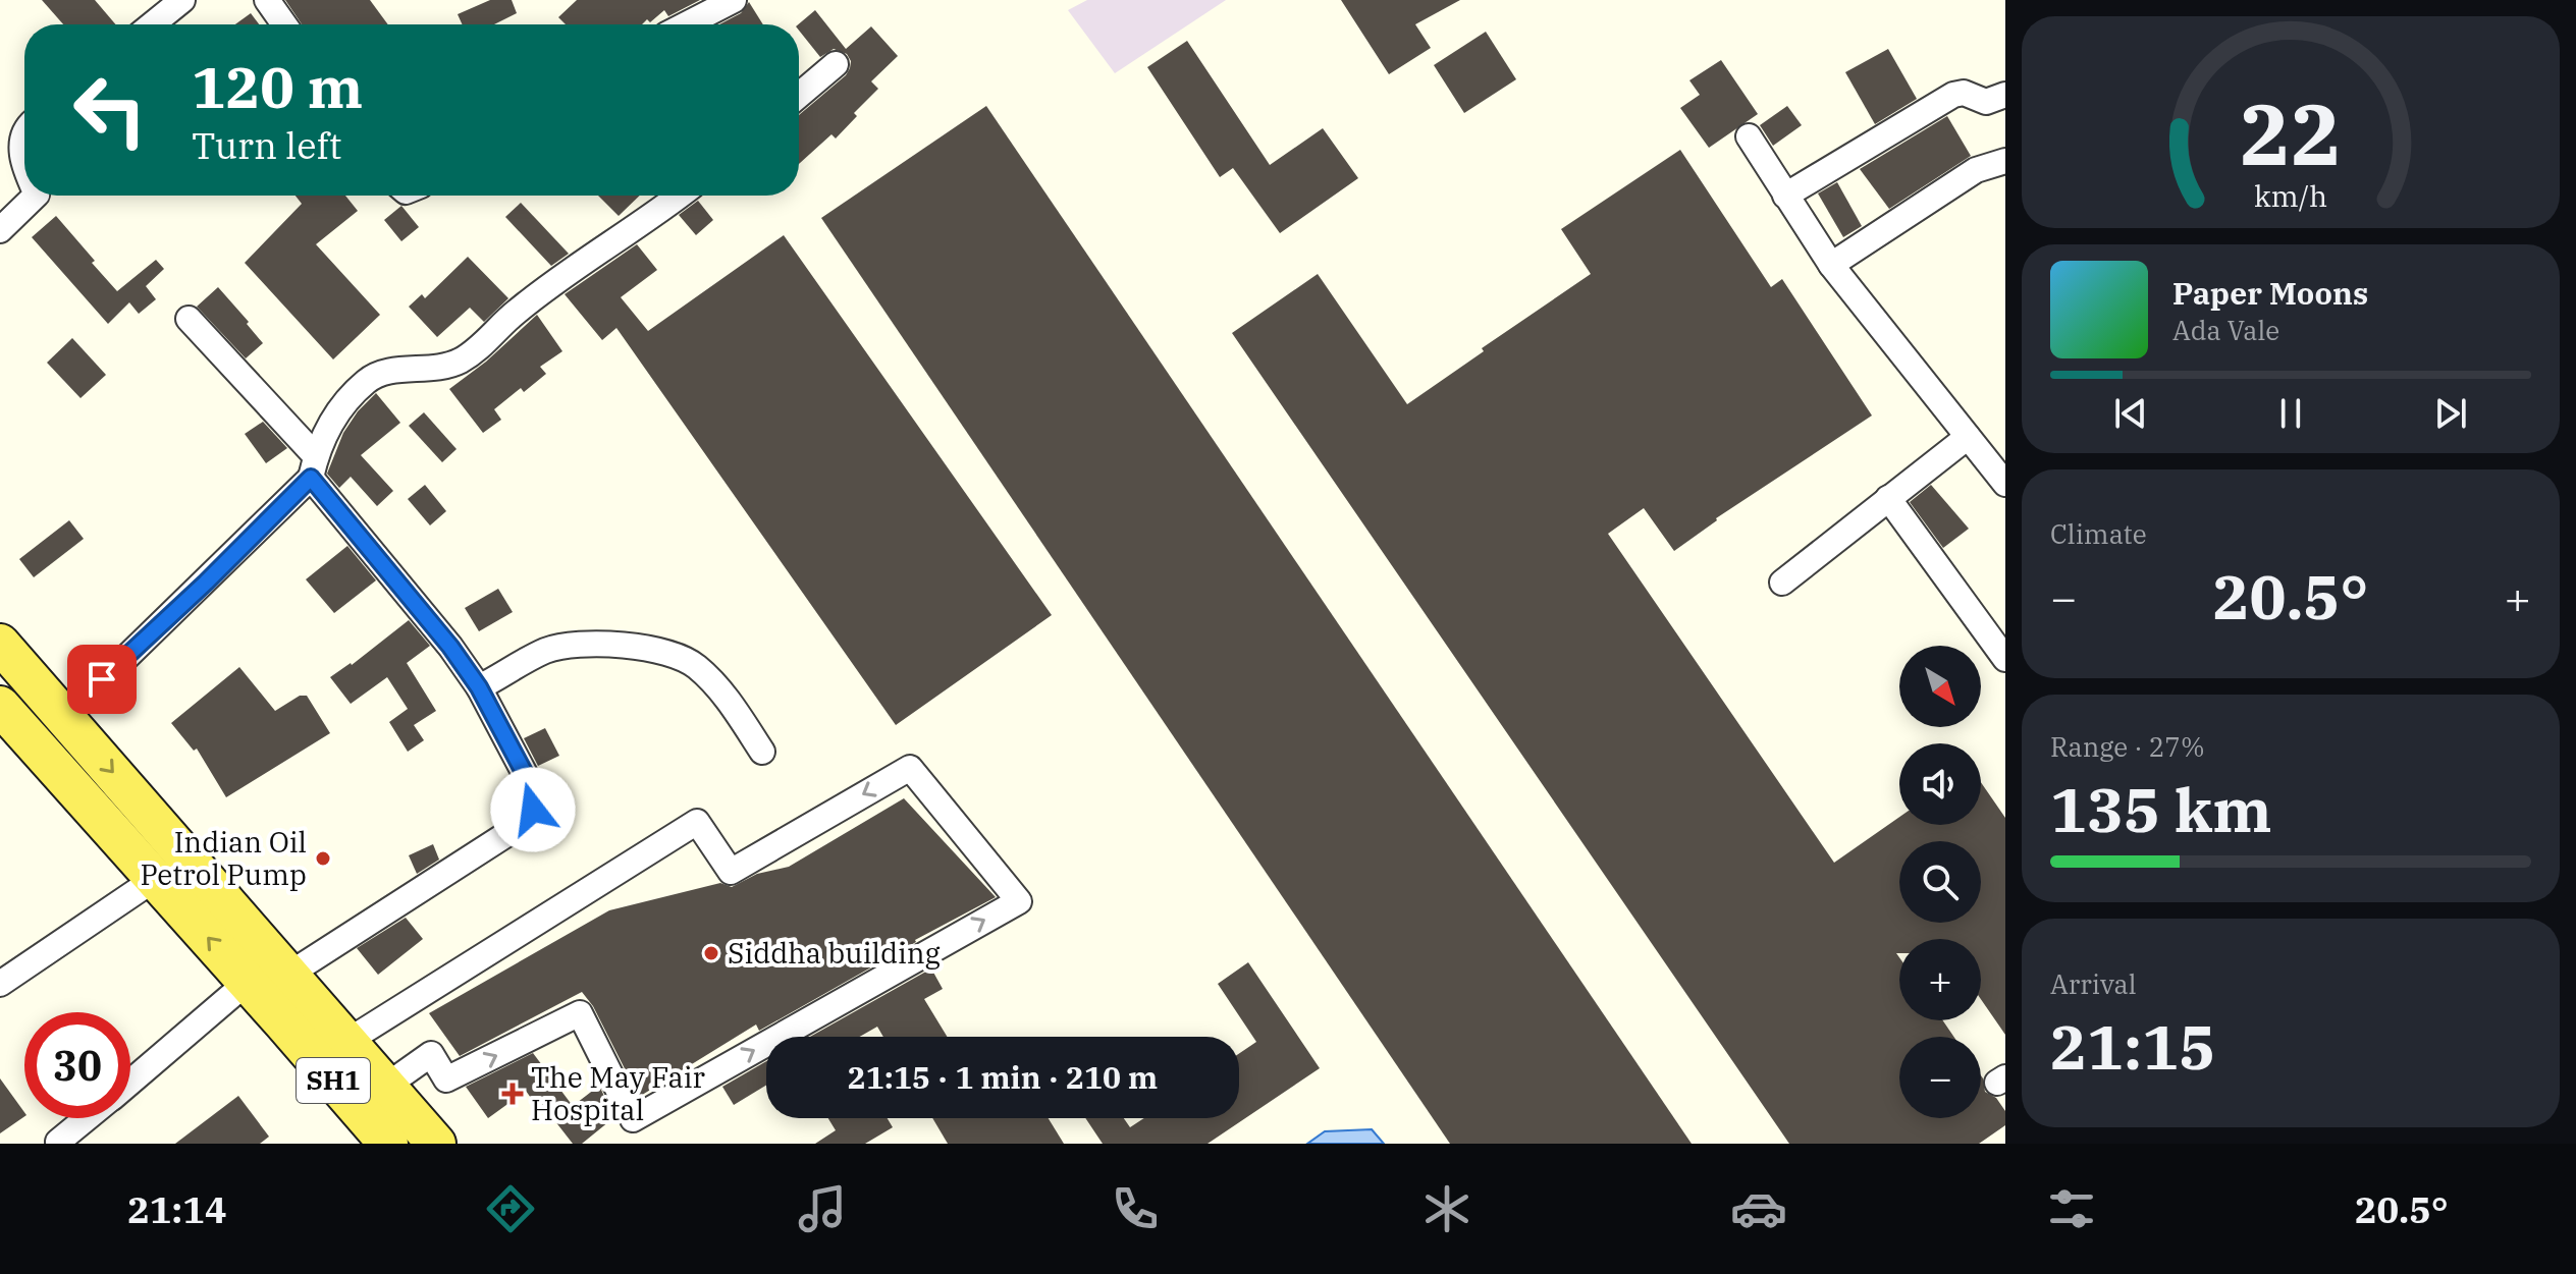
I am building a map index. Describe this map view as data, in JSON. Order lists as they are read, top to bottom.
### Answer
{
  "streets": {
    "main road": ["SH1"]
  },
  "places": {
    "other": ["Indian Oil Petrol Pump", "Siddha building"],
    "health": ["The May Fair Hospital"]
  },
  "north": "bottom right",
  "page": {
    "turn": ["120 m", "Turn left"],
    "song": ["Paper Moons", "Ada Vale"],
    "tile": [
      "Climate",
      ["Range · 27%", "135 km"],
      ["Arrival", "21:15"]
    ],
    "heat": ["−", "20.5°", "+"],
    "map_buttons": ["+", "−"],
    "limit": "30",
    "trip": "21:15 · 1 min · 210 m",
    "tabs": ["21:14", "20.5°"],
    "gauge": ["22", "km/h"]
  }
}
